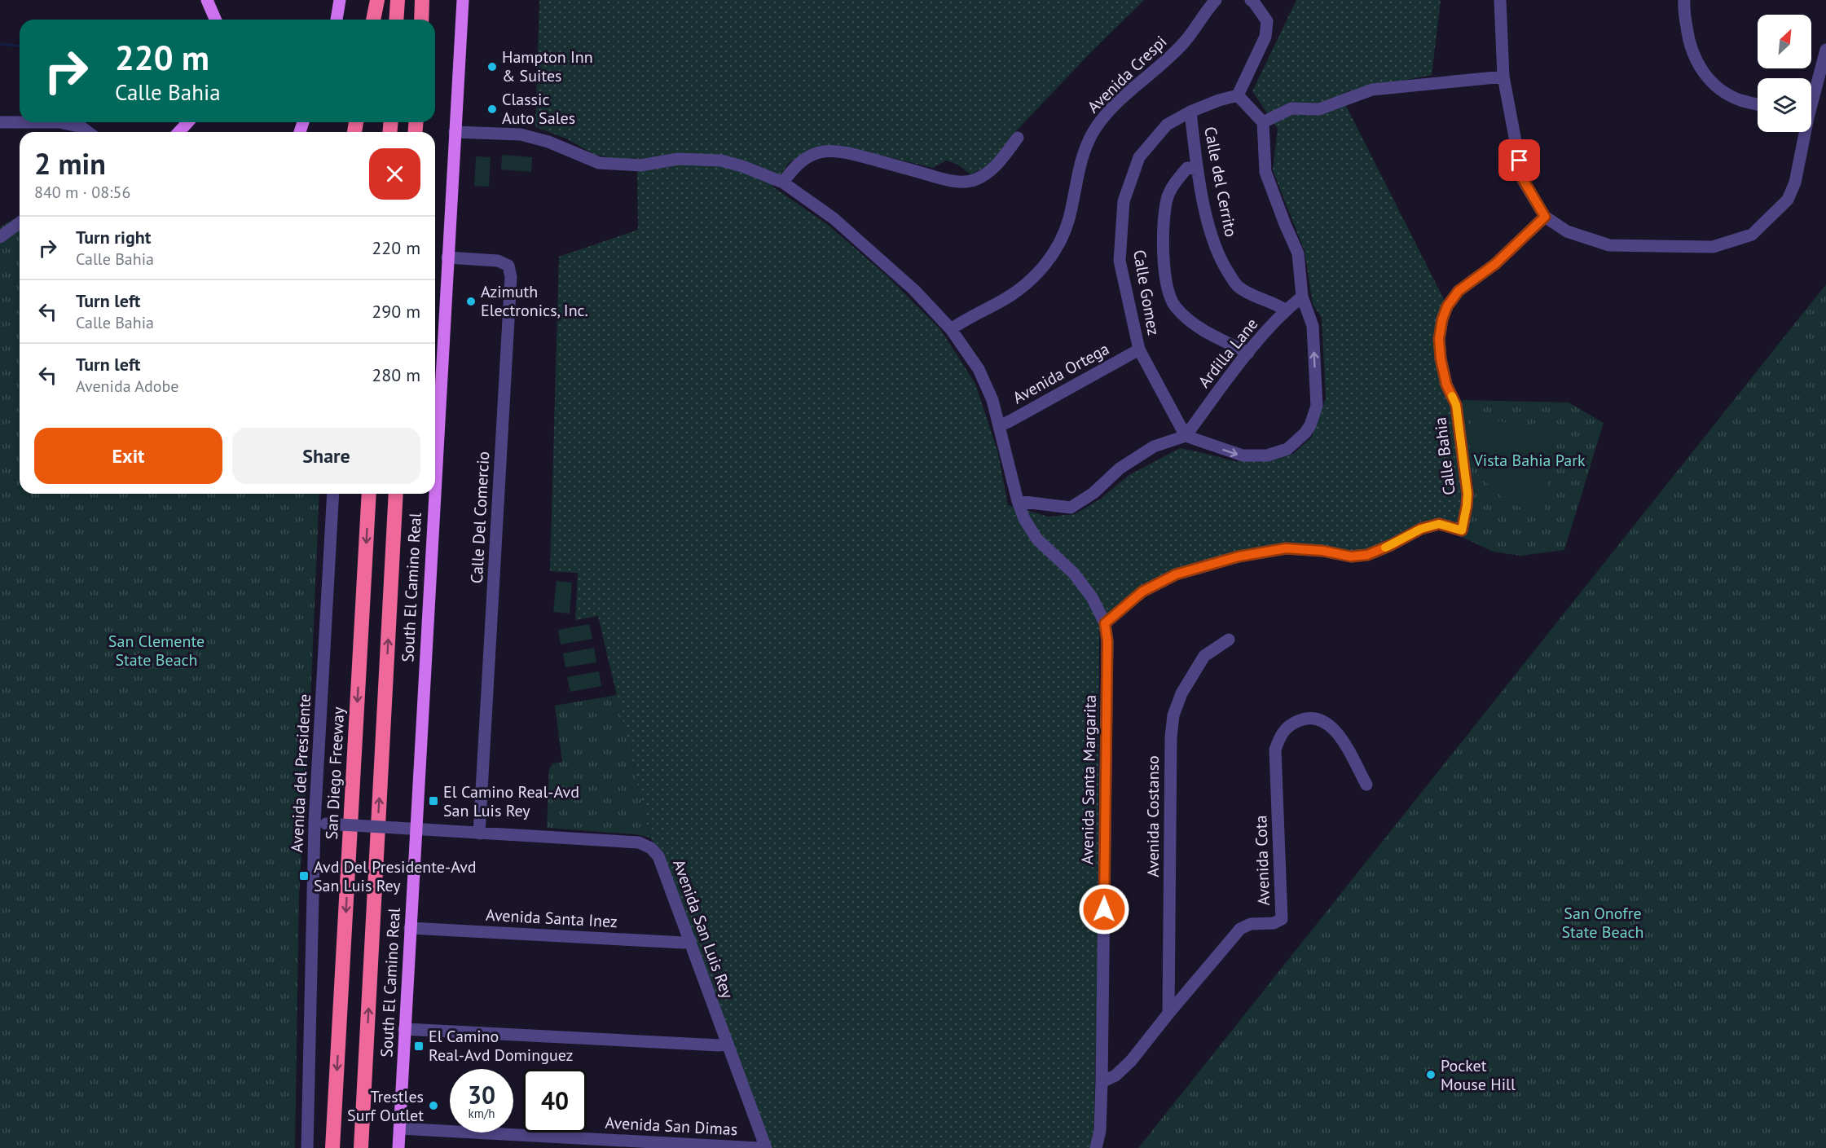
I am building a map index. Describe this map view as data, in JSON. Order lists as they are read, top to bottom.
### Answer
{
  "streets": {
    "highway": ["San Diego Freeway"],
    "main road": ["South El Camino Real"],
    "street": [
      "Avenida Crespi",
      "Calle del Cerrito",
      "Calle Gomez",
      "Ardilla Lane",
      "Avenida Ortega",
      "Calle Bahia",
      "Calle Del Comercio",
      "Avenida del Presidente",
      "Avenida Santa Margarita",
      "Avenida Costanso",
      "Avenida Cota",
      "Avenida Santa Inez",
      "Avenida San Luis Rey",
      "Avenida San Dimas"
    ]
  },
  "crossings": [
    ["Avenida Crespi", "Avenida Santa Margarita"],
    ["Calle del Cerrito", "Calle Gomez"],
    ["Calle del Cerrito", "Ardilla Lane"],
    ["Calle Gomez", "Ardilla Lane"],
    ["Calle Gomez", "Avenida Ortega"],
    ["Avenida Ortega", "Avenida Santa Margarita"],
    ["Calle Bahia", "Avenida Santa Margarita"],
    ["Calle Del Comercio", "South El Camino Real"],
    ["Calle Del Comercio", "Avenida San Luis Rey"],
    ["South El Camino Real", "Avenida Santa Margarita"],
    ["South El Camino Real", "Avenida Santa Inez"],
    ["South El Camino Real", "Avenida San Luis Rey"],
    ["South El Camino Real", "Avenida San Dimas"],
    ["Avenida del Presidente", "Avenida San Luis Rey"],
    ["Avenida Santa Margarita", "Avenida Cota"],
    ["Avenida Costanso", "Avenida Cota"],
    ["Avenida Santa Inez", "Avenida San Luis Rey"],
    ["Avenida San Luis Rey", "Avenida San Dimas"]
  ],
  "parks": ["Vista Bahia Park", "San Clemente State Beach", "San Onofre State Beach"],
  "places": {
    "other": [
      "Hampton Inn & Suites",
      "Classic Auto Sales",
      "Azimuth Electronics, Inc.",
      "Pocket Mouse Hill",
      "Trestles Surf Outlet"
    ],
    "transit": ["El Camino Real-Avd San Luis Rey", "Avd Del Presidente-Avd San Luis Rey", "El Camino Real-Avd Dominguez"]
  },
  "north": "top right",
  "page": {
    "turn": ["220 m", "Calle Bahia"],
    "heading": ["2 min", "840 m · 08:56"],
    "list": [
      {
        "name": "Turn right",
        "note": "Calle Bahia",
        "value": "220 m"
      },
      {
        "name": "Turn left",
        "note": "Calle Bahia",
        "value": "290 m"
      },
      {
        "name": "Turn left",
        "note": "Avenida Adobe",
        "value": "280 m"
      }
    ],
    "buttons": ["Exit", "Share"],
    "speed": "30 km/h",
    "limit": "40"
  }
}
